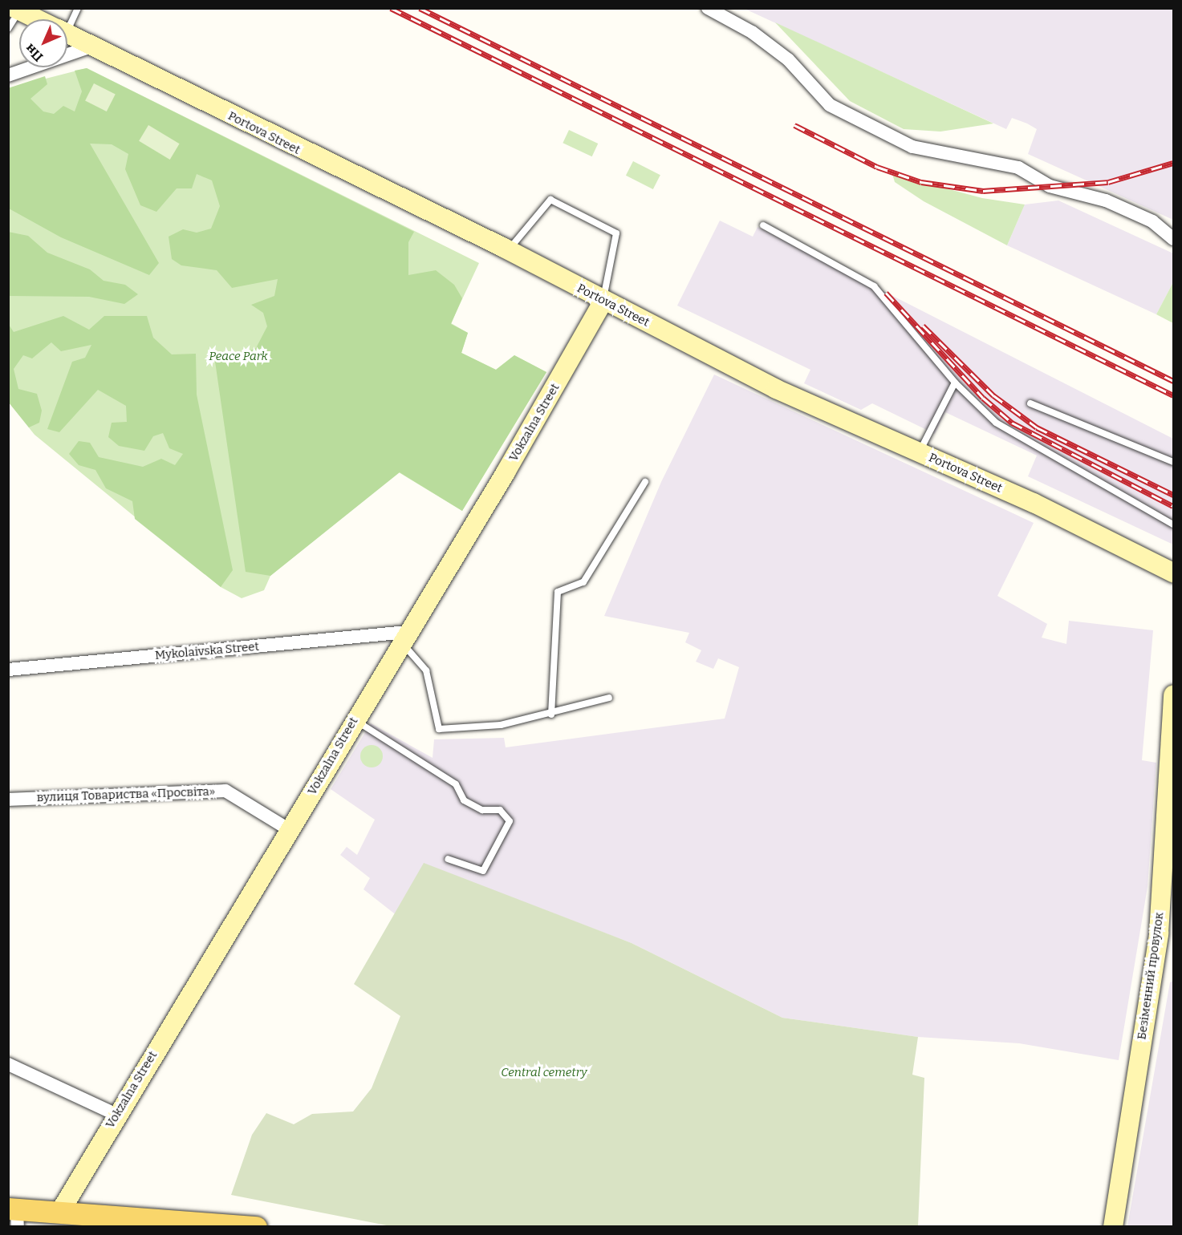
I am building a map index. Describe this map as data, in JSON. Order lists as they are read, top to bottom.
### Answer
{
  "streets": {
    "street": [
      "Portova Street",
      "Vokzalna Street",
      "Mykolaivska Street",
      "вулиця Товариства «Просвіта»",
      "Безіменний провулок"
    ]
  },
  "crossings": [
    ["Portova Street", "Vokzalna Street"],
    ["Vokzalna Street", "Mykolaivska Street"],
    ["Vokzalna Street", "вулиця Товариства «Просвіта»"]
  ],
  "parks": ["Peace Park", "Central cemetry"],
  "north": "bottom left"
}
